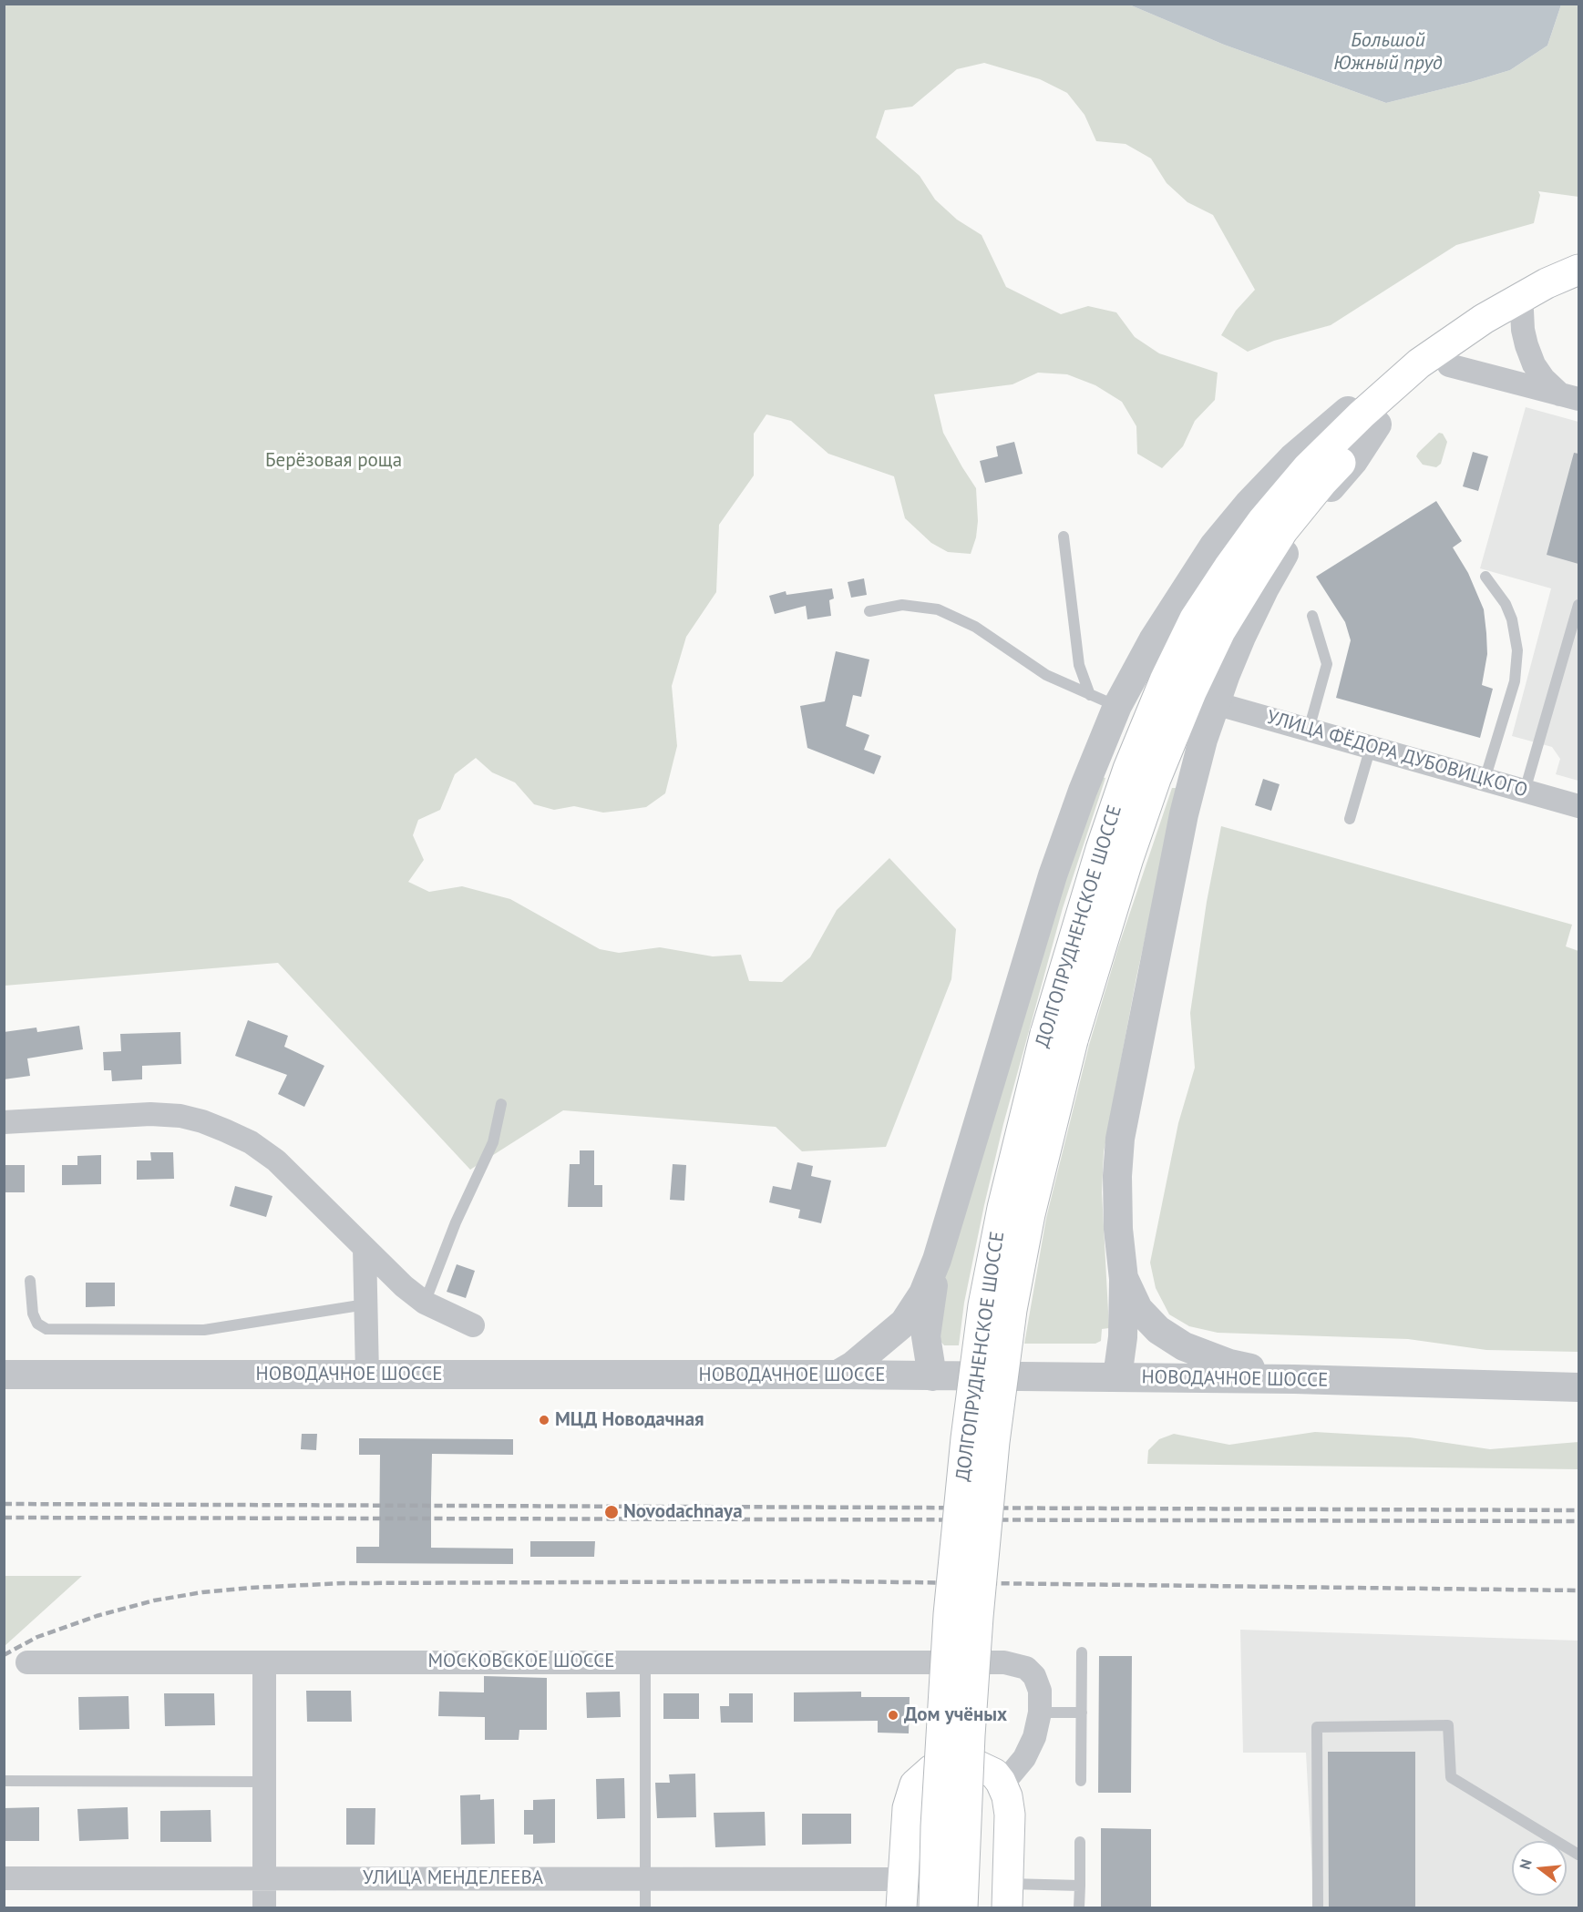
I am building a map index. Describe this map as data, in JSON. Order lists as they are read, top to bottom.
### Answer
{
  "streets": {
    "main road": ["ДОЛГОПРУДНЕНСКОЕ ШОССЕ"],
    "street": [
      "УЛИЦА ФЁДОРА ДУБОВИЦКОГО",
      "НОВОДАЧНОЕ ШОССЕ",
      "МОСКОВСКОЕ ШОССЕ",
      "УЛИЦА МЕНДЕЛЕЕВА"
    ]
  },
  "water": ["Большой Южный пруд"],
  "parks": ["Берёзовая роща"],
  "places": ["МЦД Новодачная", "Novodachnaya", "Дом учёных"],
  "north": "left"
}
